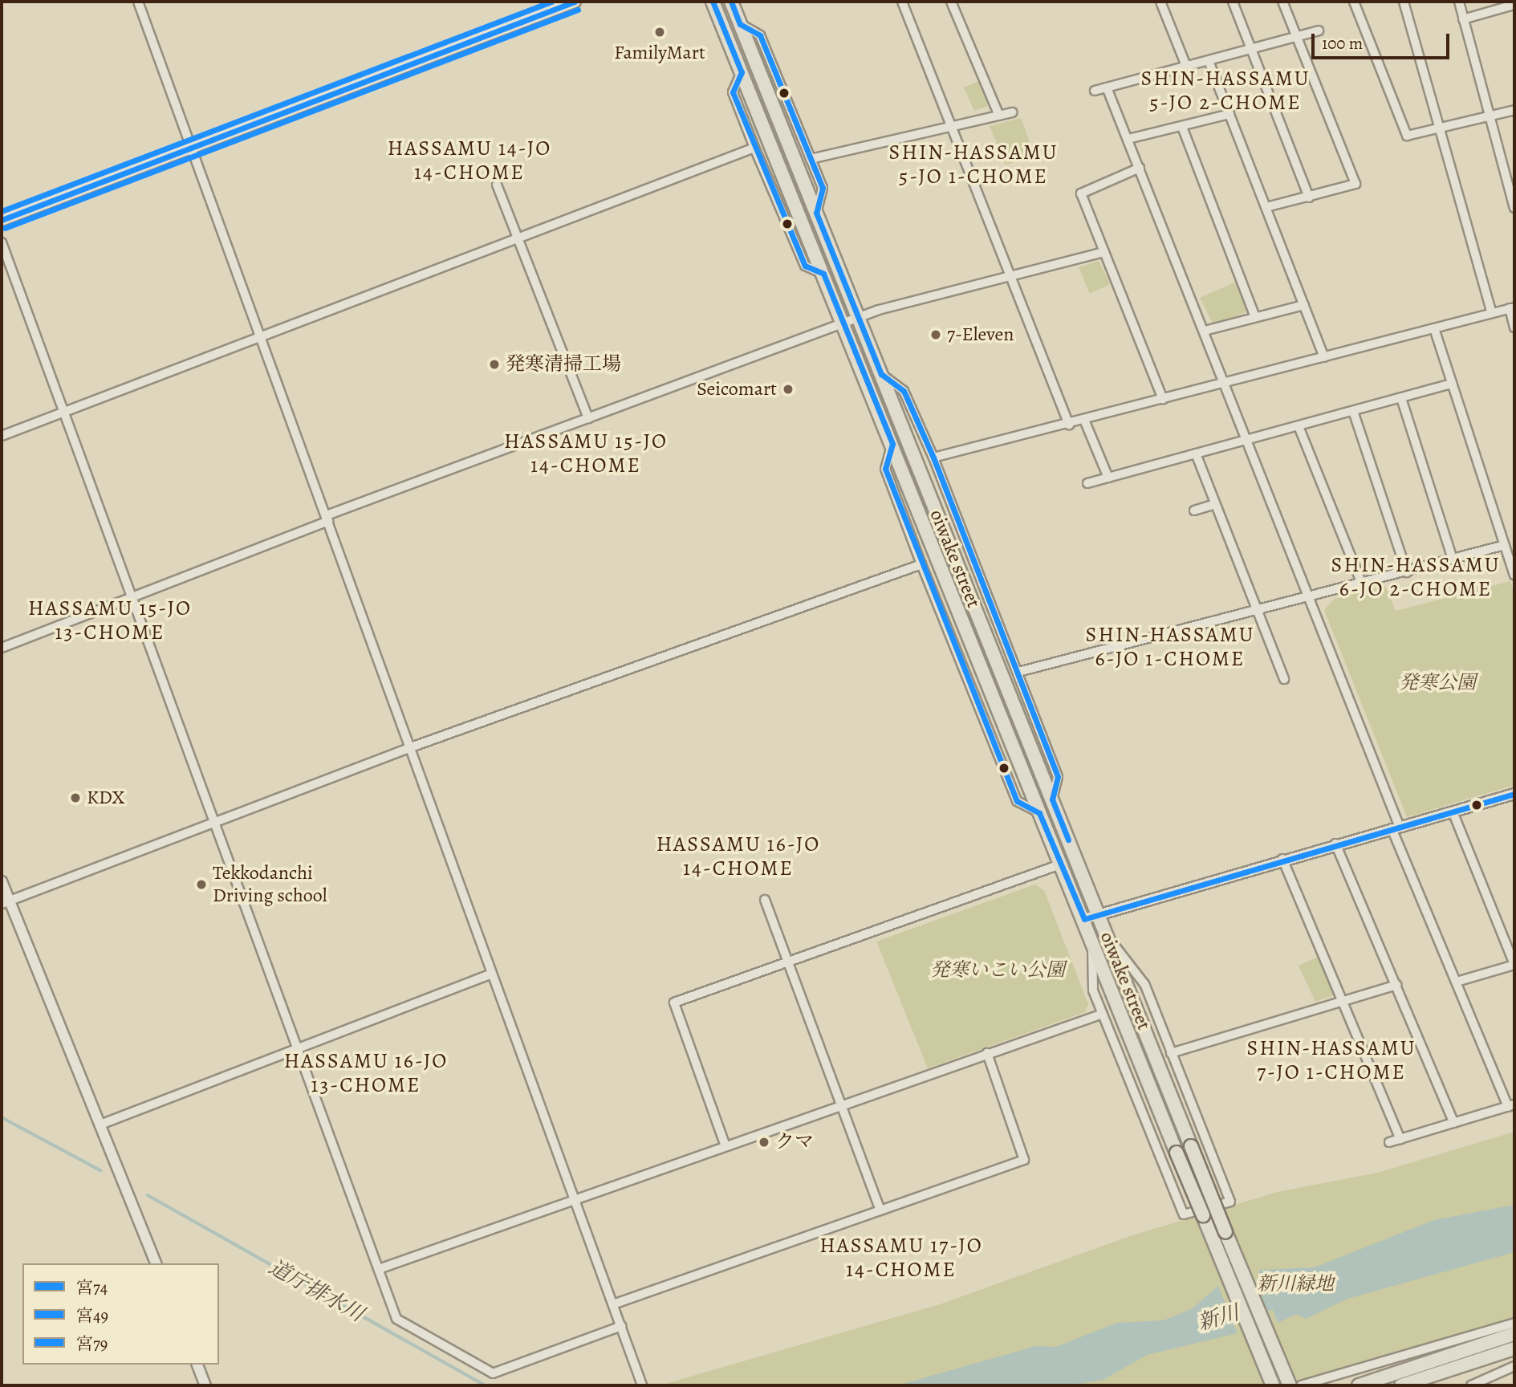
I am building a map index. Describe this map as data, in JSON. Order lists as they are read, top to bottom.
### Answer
{
  "streets": {
    "main road": ["oiwake street"]
  },
  "districts": [
    "SHIN-HASSAMU 5-JO 2-CHOME",
    "HASSAMU 14-JO 14-CHOME",
    "SHIN-HASSAMU 5-JO 1-CHOME",
    "HASSAMU 15-JO 14-CHOME",
    "SHIN-HASSAMU 6-JO 2-CHOME",
    "HASSAMU 15-JO 13-CHOME",
    "SHIN-HASSAMU 6-JO 1-CHOME",
    "HASSAMU 16-JO 14-CHOME",
    "SHIN-HASSAMU 7-JO 1-CHOME",
    "HASSAMU 16-JO 13-CHOME",
    "HASSAMU 17-JO 14-CHOME"
  ],
  "water": ["道庁排水川", "新川"],
  "parks": ["発寒公園", "発寒いこい公園", "新川緑地"],
  "places": [
    "FamilyMart",
    "7-Eleven",
    "発寒清掃工場",
    "Seicomart",
    "KDX",
    "Tekkodanchi Driving school",
    "クマ"
  ],
  "lines": ["transit line 宮74", "transit line 宮79", "transit line 宮49"],
  "legend": ["宮74", "宮49", "宮79"],
  "scale_bar": "100 m"
}
